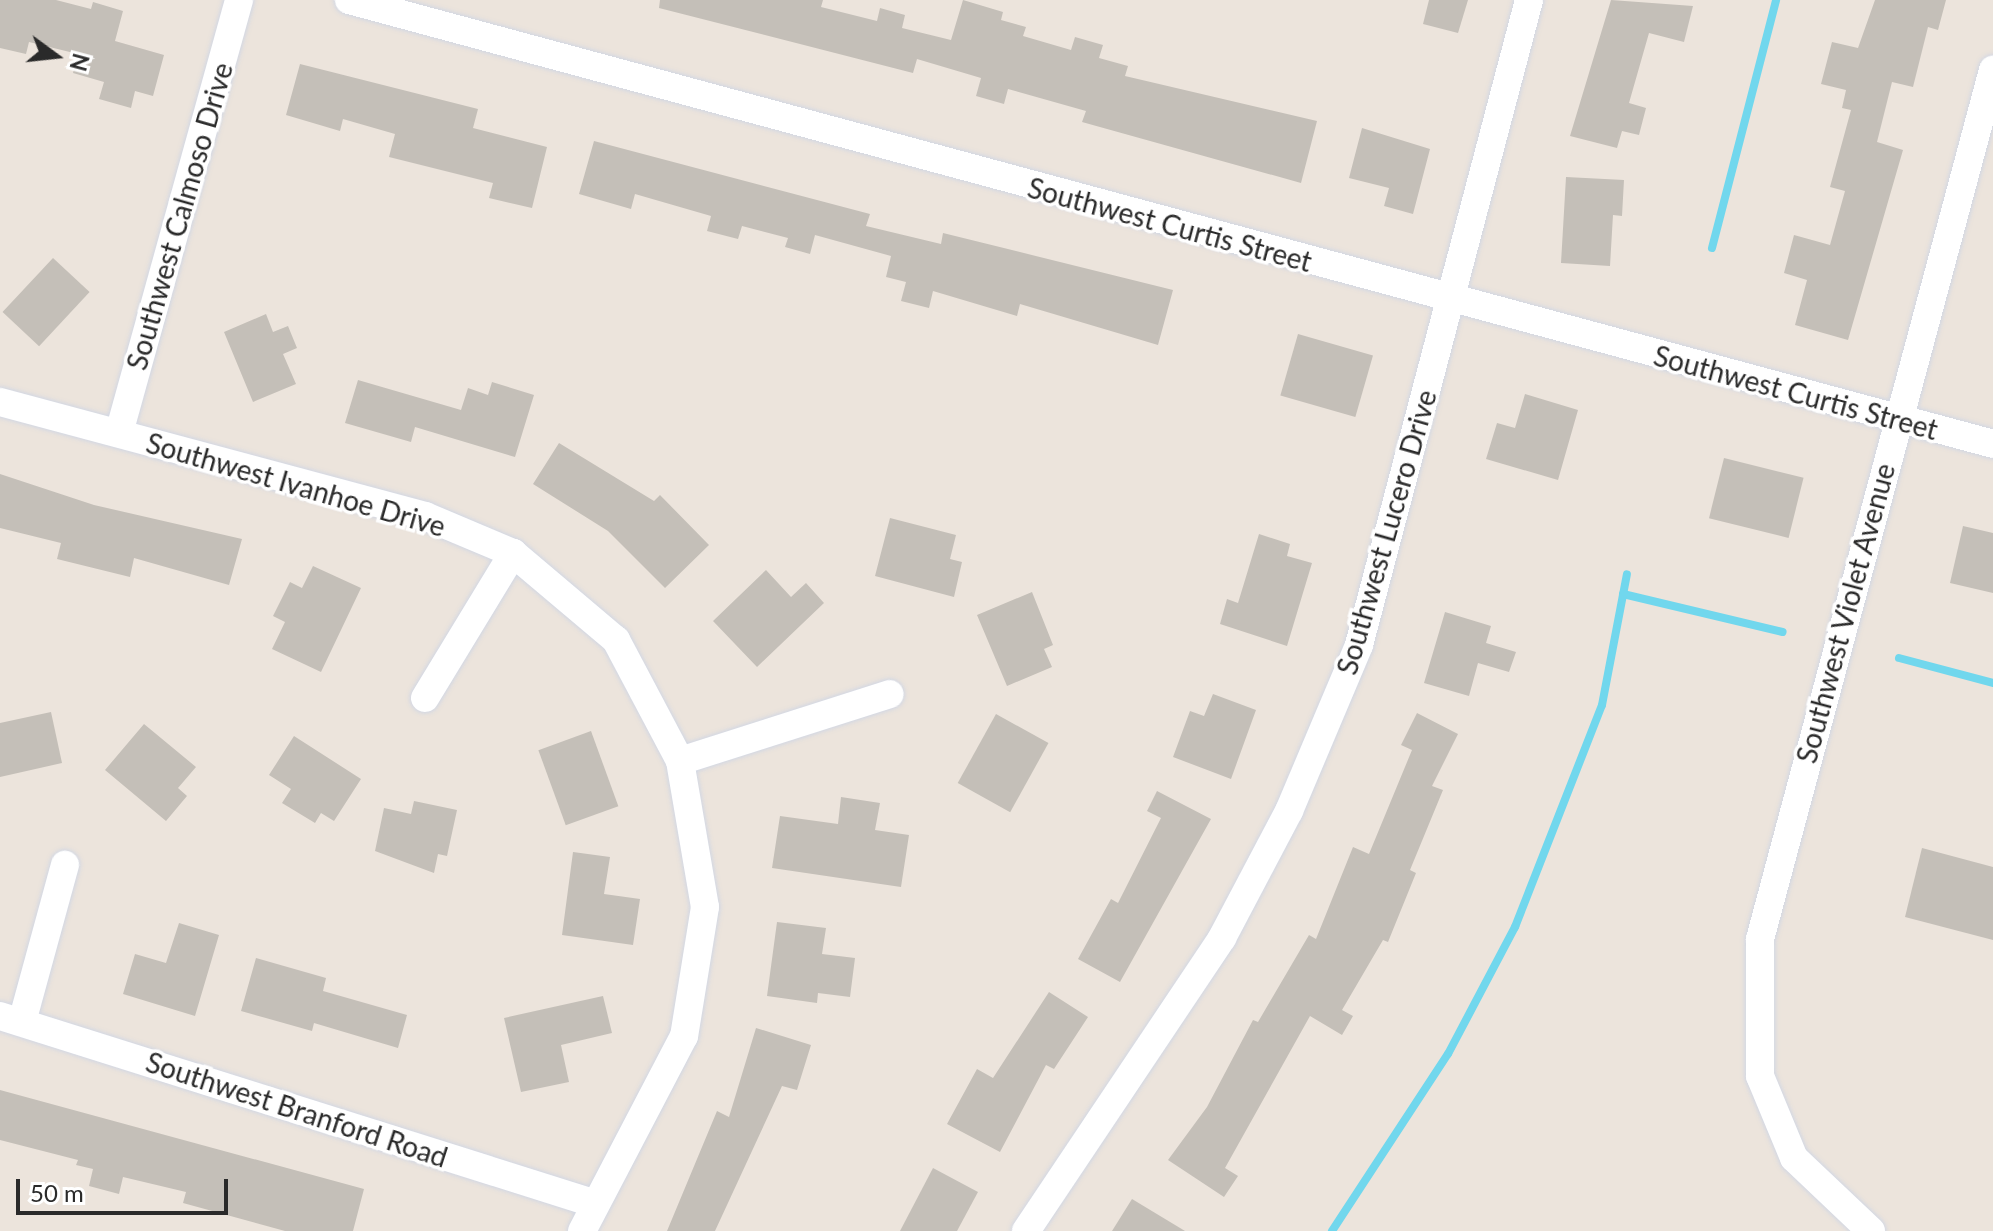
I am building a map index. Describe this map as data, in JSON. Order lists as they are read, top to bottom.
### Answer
{
  "streets": {
    "street": [
      "Southwest Calmoso Drive",
      "Southwest Curtis Street",
      "Southwest Ivanhoe Drive",
      "Southwest Lucero Drive",
      "Southwest Violet Avenue",
      "Southwest Branford Road"
    ]
  },
  "crossings": [
    ["Southwest Calmoso Drive", "Southwest Ivanhoe Drive"],
    ["Southwest Curtis Street", "Southwest Lucero Drive"],
    ["Southwest Curtis Street", "Southwest Violet Avenue"],
    ["Southwest Ivanhoe Drive", "Southwest Branford Road"]
  ],
  "scale_bar": "50 m",
  "north": "right"
}
